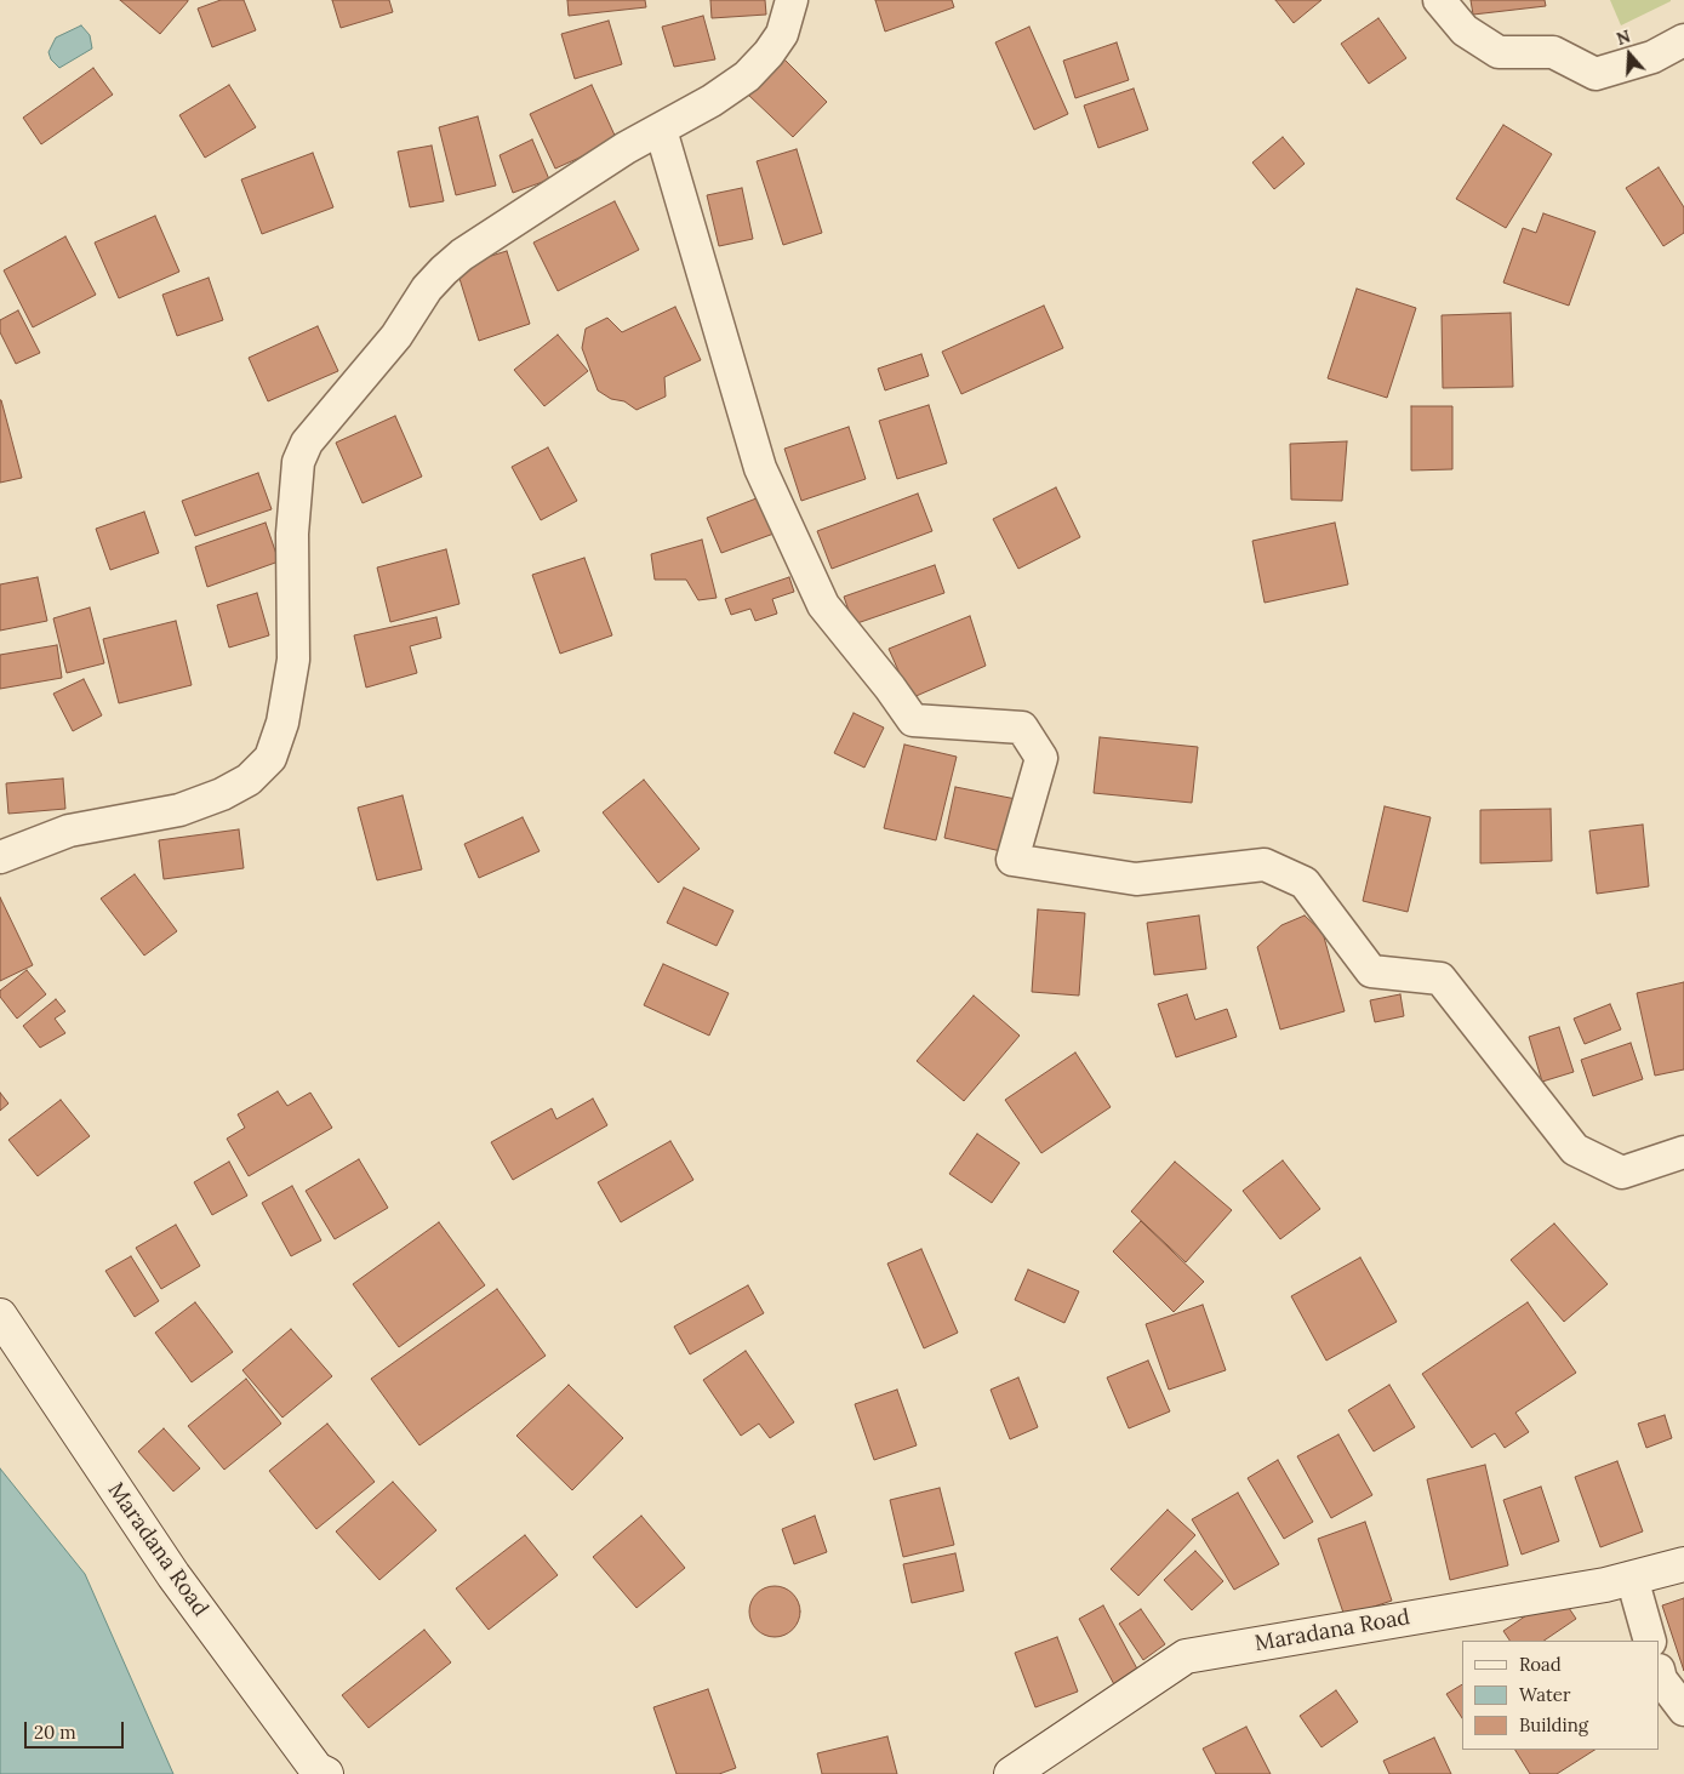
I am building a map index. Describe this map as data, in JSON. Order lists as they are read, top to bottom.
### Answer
{
  "streets": {
    "street": ["Maradana Road"]
  },
  "legend": ["Road", "Water", "Building"],
  "scale_bar": "20 m",
  "north": "top"
}
